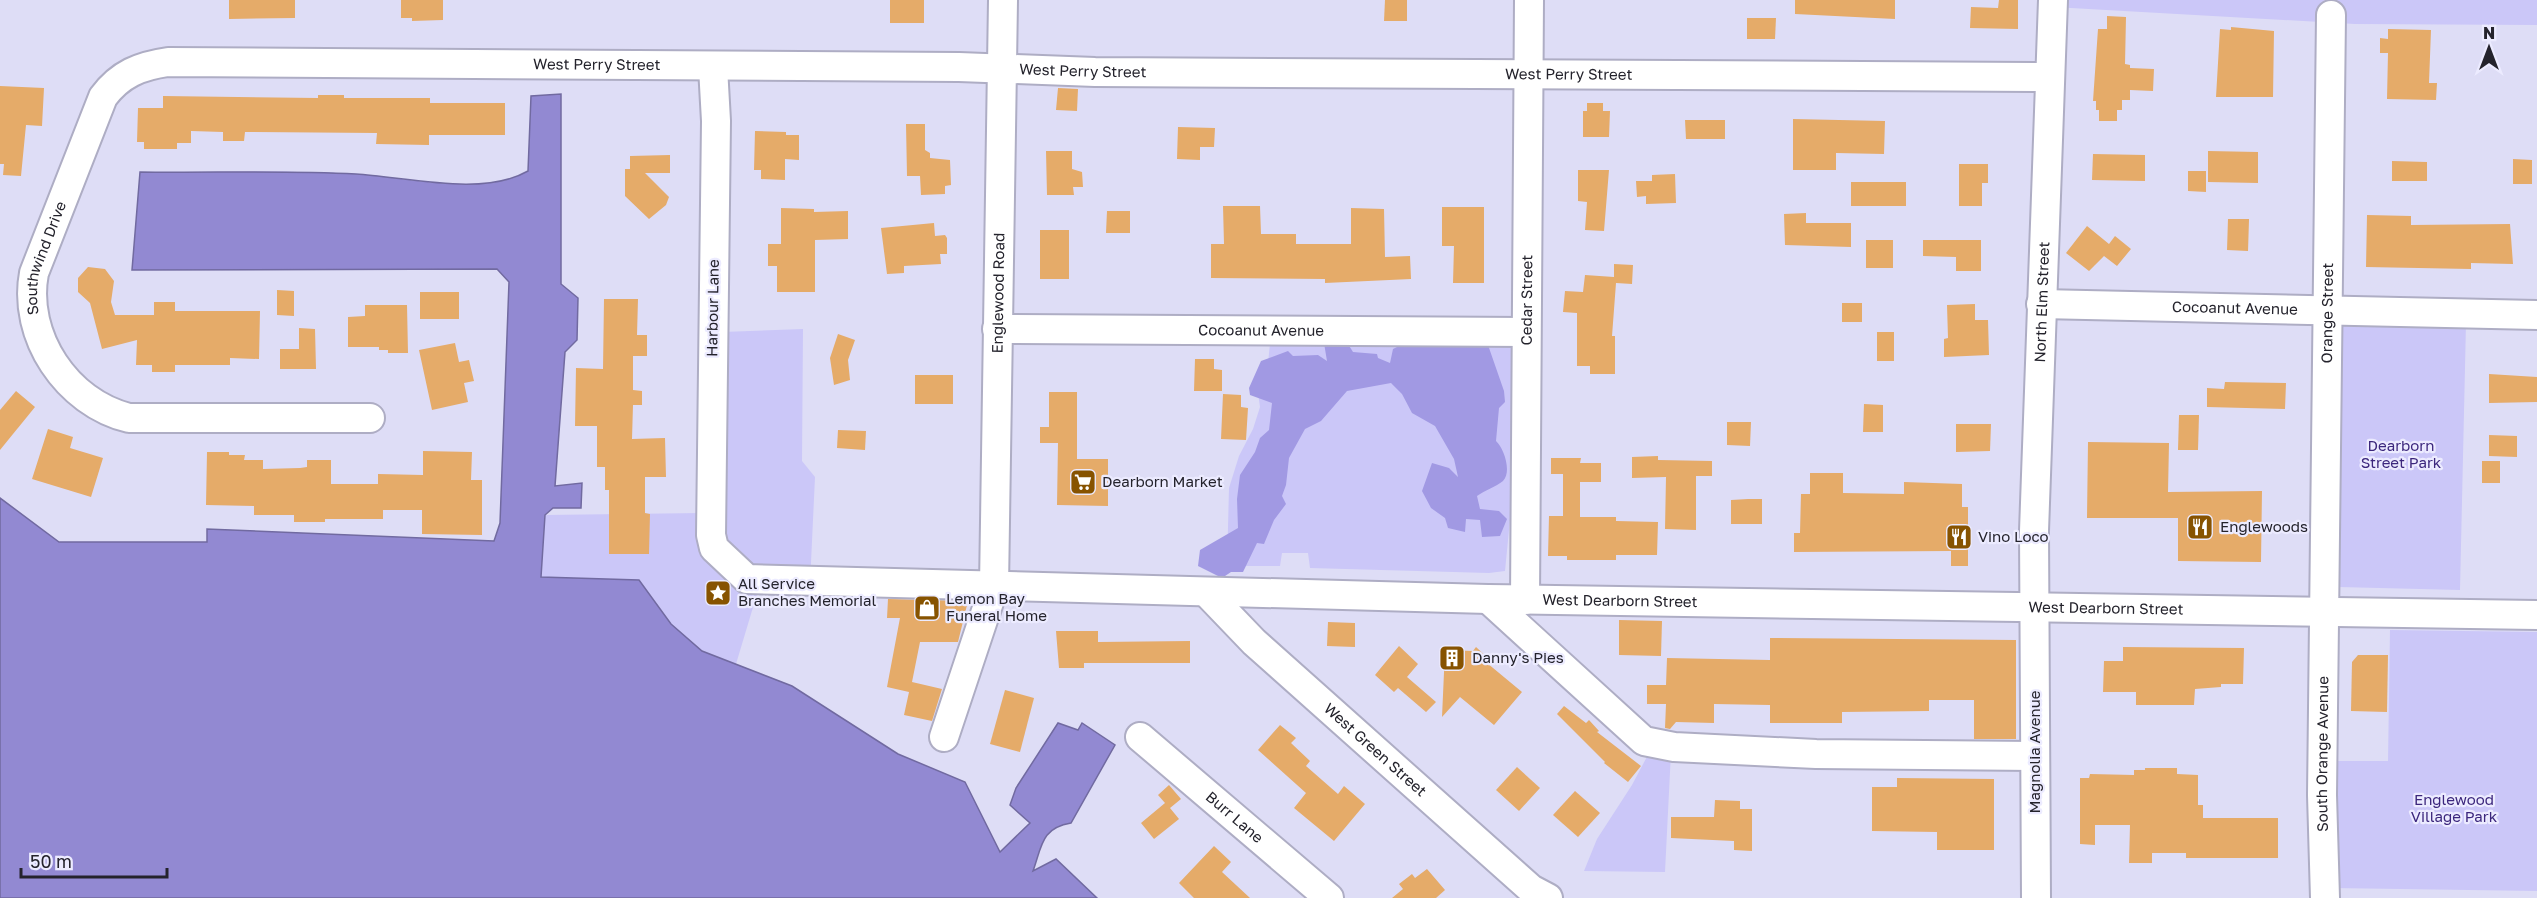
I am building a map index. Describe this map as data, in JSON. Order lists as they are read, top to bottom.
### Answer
{
  "streets": {
    "street": [
      "West Perry Street",
      "Southwind Drive",
      "Englewood Road",
      "Cedar Street",
      "North Elm Street",
      "Harbour Lane",
      "Cocoanut Avenue",
      "Orange Street",
      "West Dearborn Street",
      "West Green Street",
      "Magnolia Avenue",
      "South Orange Avenue",
      "Burr Lane"
    ]
  },
  "crossings": [
    ["West Perry Street", "Southwind Drive"],
    ["West Perry Street", "Englewood Road"],
    ["West Perry Street", "Cedar Street"],
    ["West Perry Street", "North Elm Street"],
    ["West Perry Street", "Harbour Lane"],
    ["Englewood Road", "Cocoanut Avenue"],
    ["Englewood Road", "West Dearborn Street"],
    ["Cedar Street", "Cocoanut Avenue"],
    ["Cedar Street", "West Dearborn Street"],
    ["North Elm Street", "Cocoanut Avenue"],
    ["North Elm Street", "West Dearborn Street"],
    ["North Elm Street", "Magnolia Avenue"],
    ["Harbour Lane", "West Dearborn Street"],
    ["Cocoanut Avenue", "Orange Street"],
    ["Orange Street", "West Dearborn Street"],
    ["Orange Street", "South Orange Avenue"],
    ["West Dearborn Street", "West Green Street"],
    ["West Dearborn Street", "Magnolia Avenue"],
    ["West Dearborn Street", "South Orange Avenue"]
  ],
  "parks": ["Dearborn Street Park", "Englewood Village Park"],
  "places": {
    "supermarket": ["Dearborn Market"],
    "restaurant": ["Englewoods", "Vino Loco"],
    "place": ["All Service Branches Memorial"],
    "shop": ["Lemon Bay Funeral Home"],
    "building": ["Danny's Pies"]
  },
  "scale_bar": "50 m",
  "north": "top"
}
